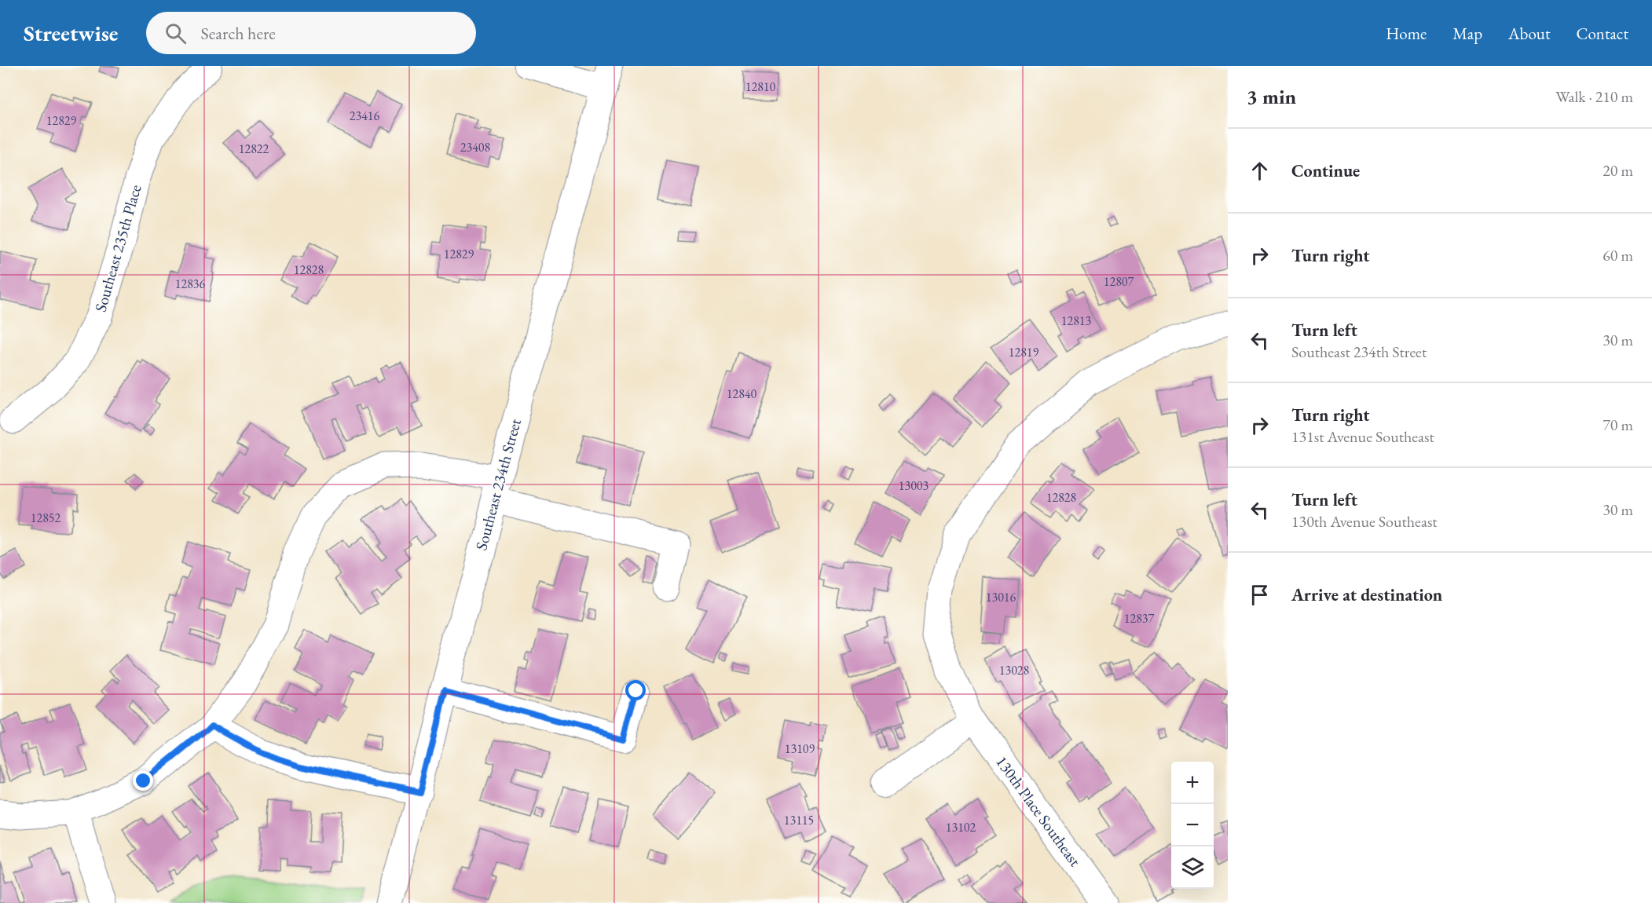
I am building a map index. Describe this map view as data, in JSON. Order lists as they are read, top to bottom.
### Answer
{
  "streets": {
    "street": ["Southeast 235th Place", "Southeast 234th Street", "130th Place Southeast"]
  },
  "house_numbers": [
    "12810",
    "23416",
    "12829",
    "23408",
    "12822",
    "12829",
    "12828",
    "12807",
    "12836",
    "12813",
    "12819",
    "12840",
    "13003",
    "12828",
    "12852",
    "13016",
    "12837",
    "13028",
    "13109",
    "13115",
    "13102"
  ],
  "page": {
    "header": "Streetwise",
    "search": "Search here",
    "nav": [
      "Home",
      "Map",
      "About",
      "Contact"
    ],
    "heading": ["3 min", "Walk · 210 m"],
    "list": [
      ["Continue", "20 m"],
      ["Turn right", "60 m"],
      ["Turn left", "Southeast 234th Street", "30 m"],
      ["Turn right", "131st Avenue Southeast", "70 m"],
      ["Turn left", "130th Avenue Southeast", "30 m"],
      "Arrive at destination"
    ],
    "map_buttons": ["+", "−"]
  }
}
